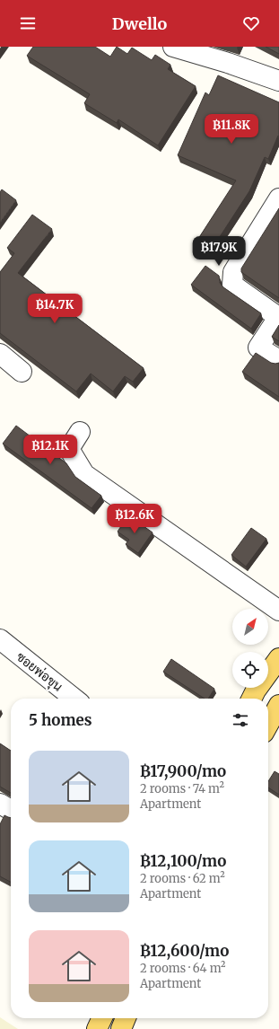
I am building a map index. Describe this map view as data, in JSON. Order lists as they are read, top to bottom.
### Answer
{
  "streets": {
    "street": ["ซอยพ่อขุน"]
  },
  "north": "top right",
  "page": {
    "header": "Dwello",
    "price": [
      "฿11.8K",
      "฿17.9K",
      "฿14.7K",
      "฿12.1K",
      "฿12.6K"
    ],
    "heading": "5 homes",
    "list": [
      {
        "name": "฿17,900/mo",
        "note": "2 rooms · 74 m² · Apartment"
      },
      {
        "name": "฿12,100/mo",
        "note": "2 rooms · 62 m² · Apartment"
      },
      {
        "name": "฿12,600/mo",
        "note": "2 rooms · 64 m² · Apartment"
      }
    ]
  }
}
